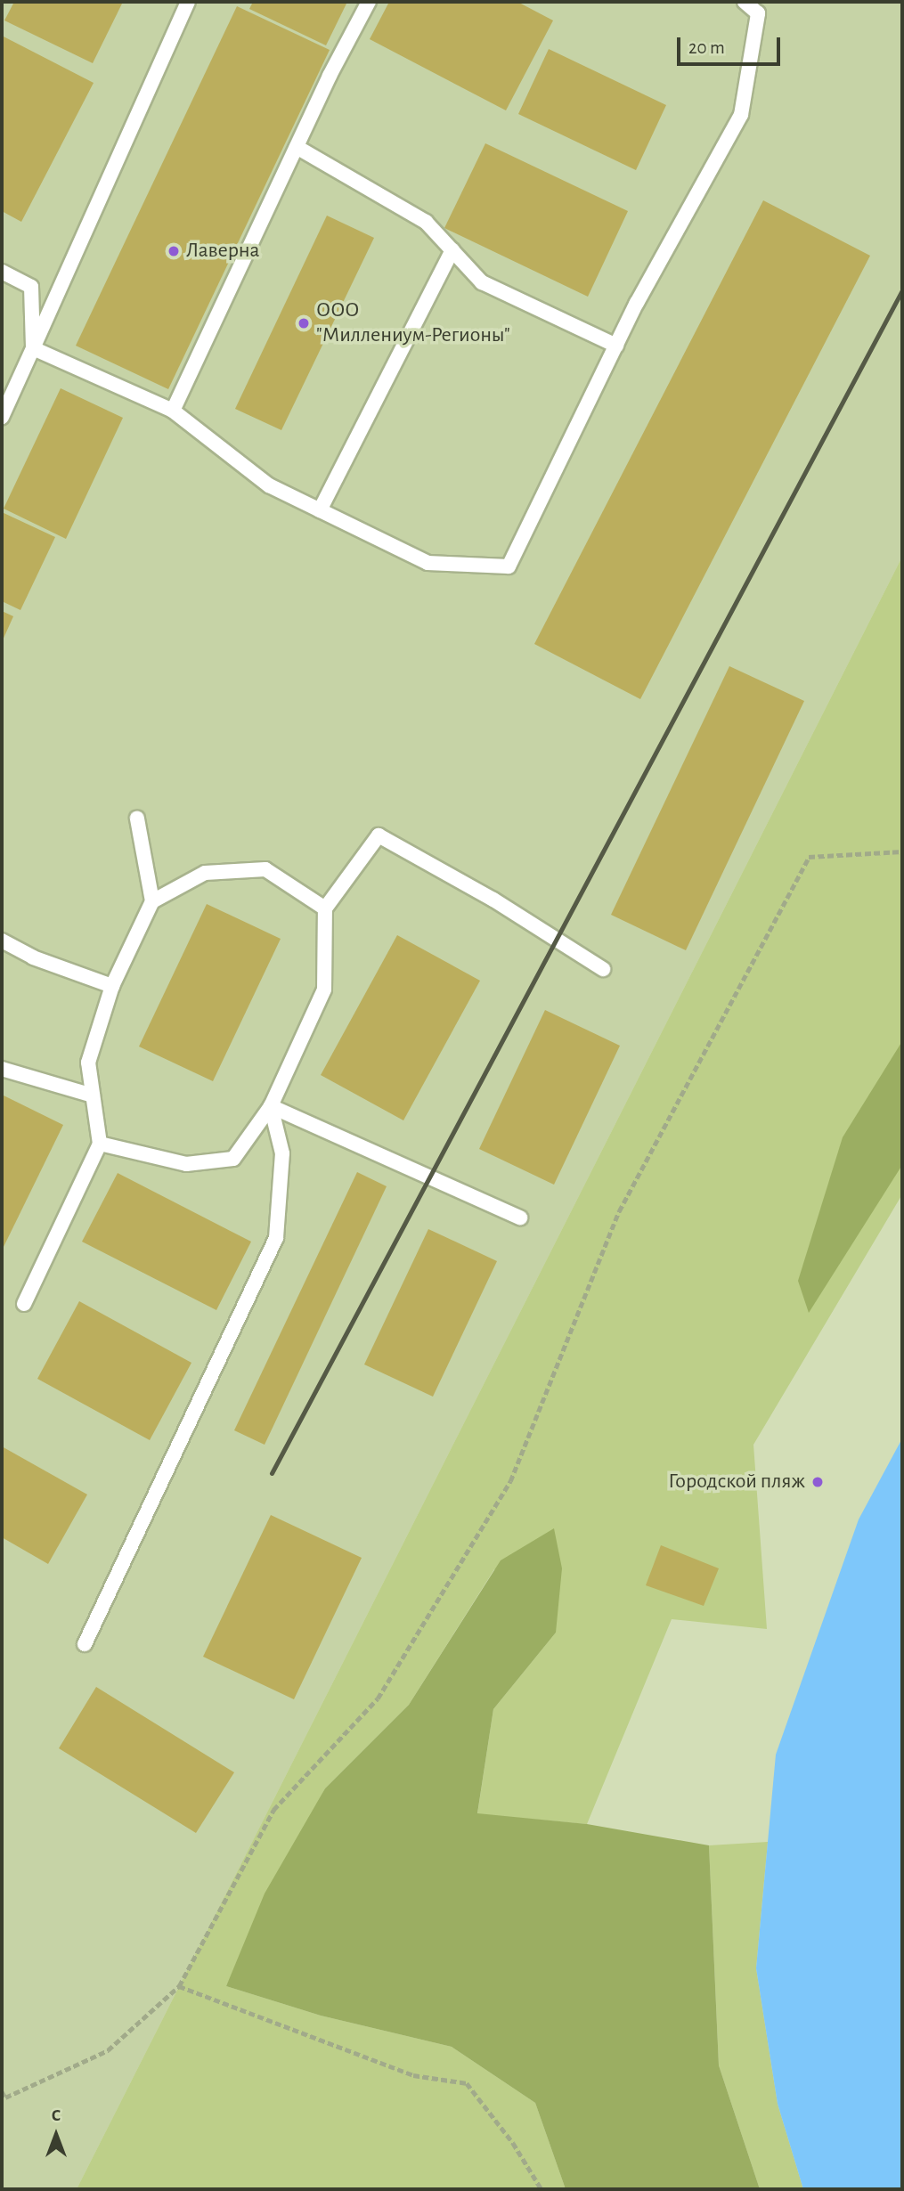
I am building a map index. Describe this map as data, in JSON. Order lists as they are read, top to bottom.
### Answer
{
  "places": ["Лаверна", "ООО \"Миллениум-Регионы\"", "Городской пляж"],
  "scale_bar": "20 m",
  "north": "top"
}
